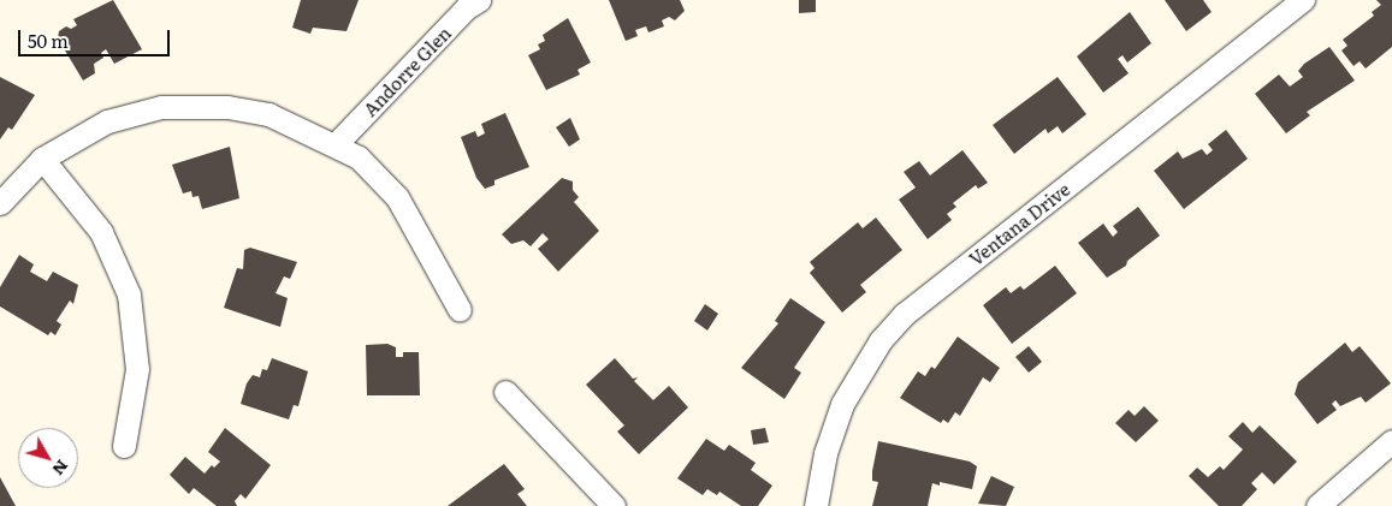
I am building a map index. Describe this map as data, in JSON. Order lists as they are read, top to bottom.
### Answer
{
  "streets": {
    "street": ["Andorre Glen", "Ventana Drive"]
  },
  "scale_bar": "50 m",
  "north": "bottom right"
}
